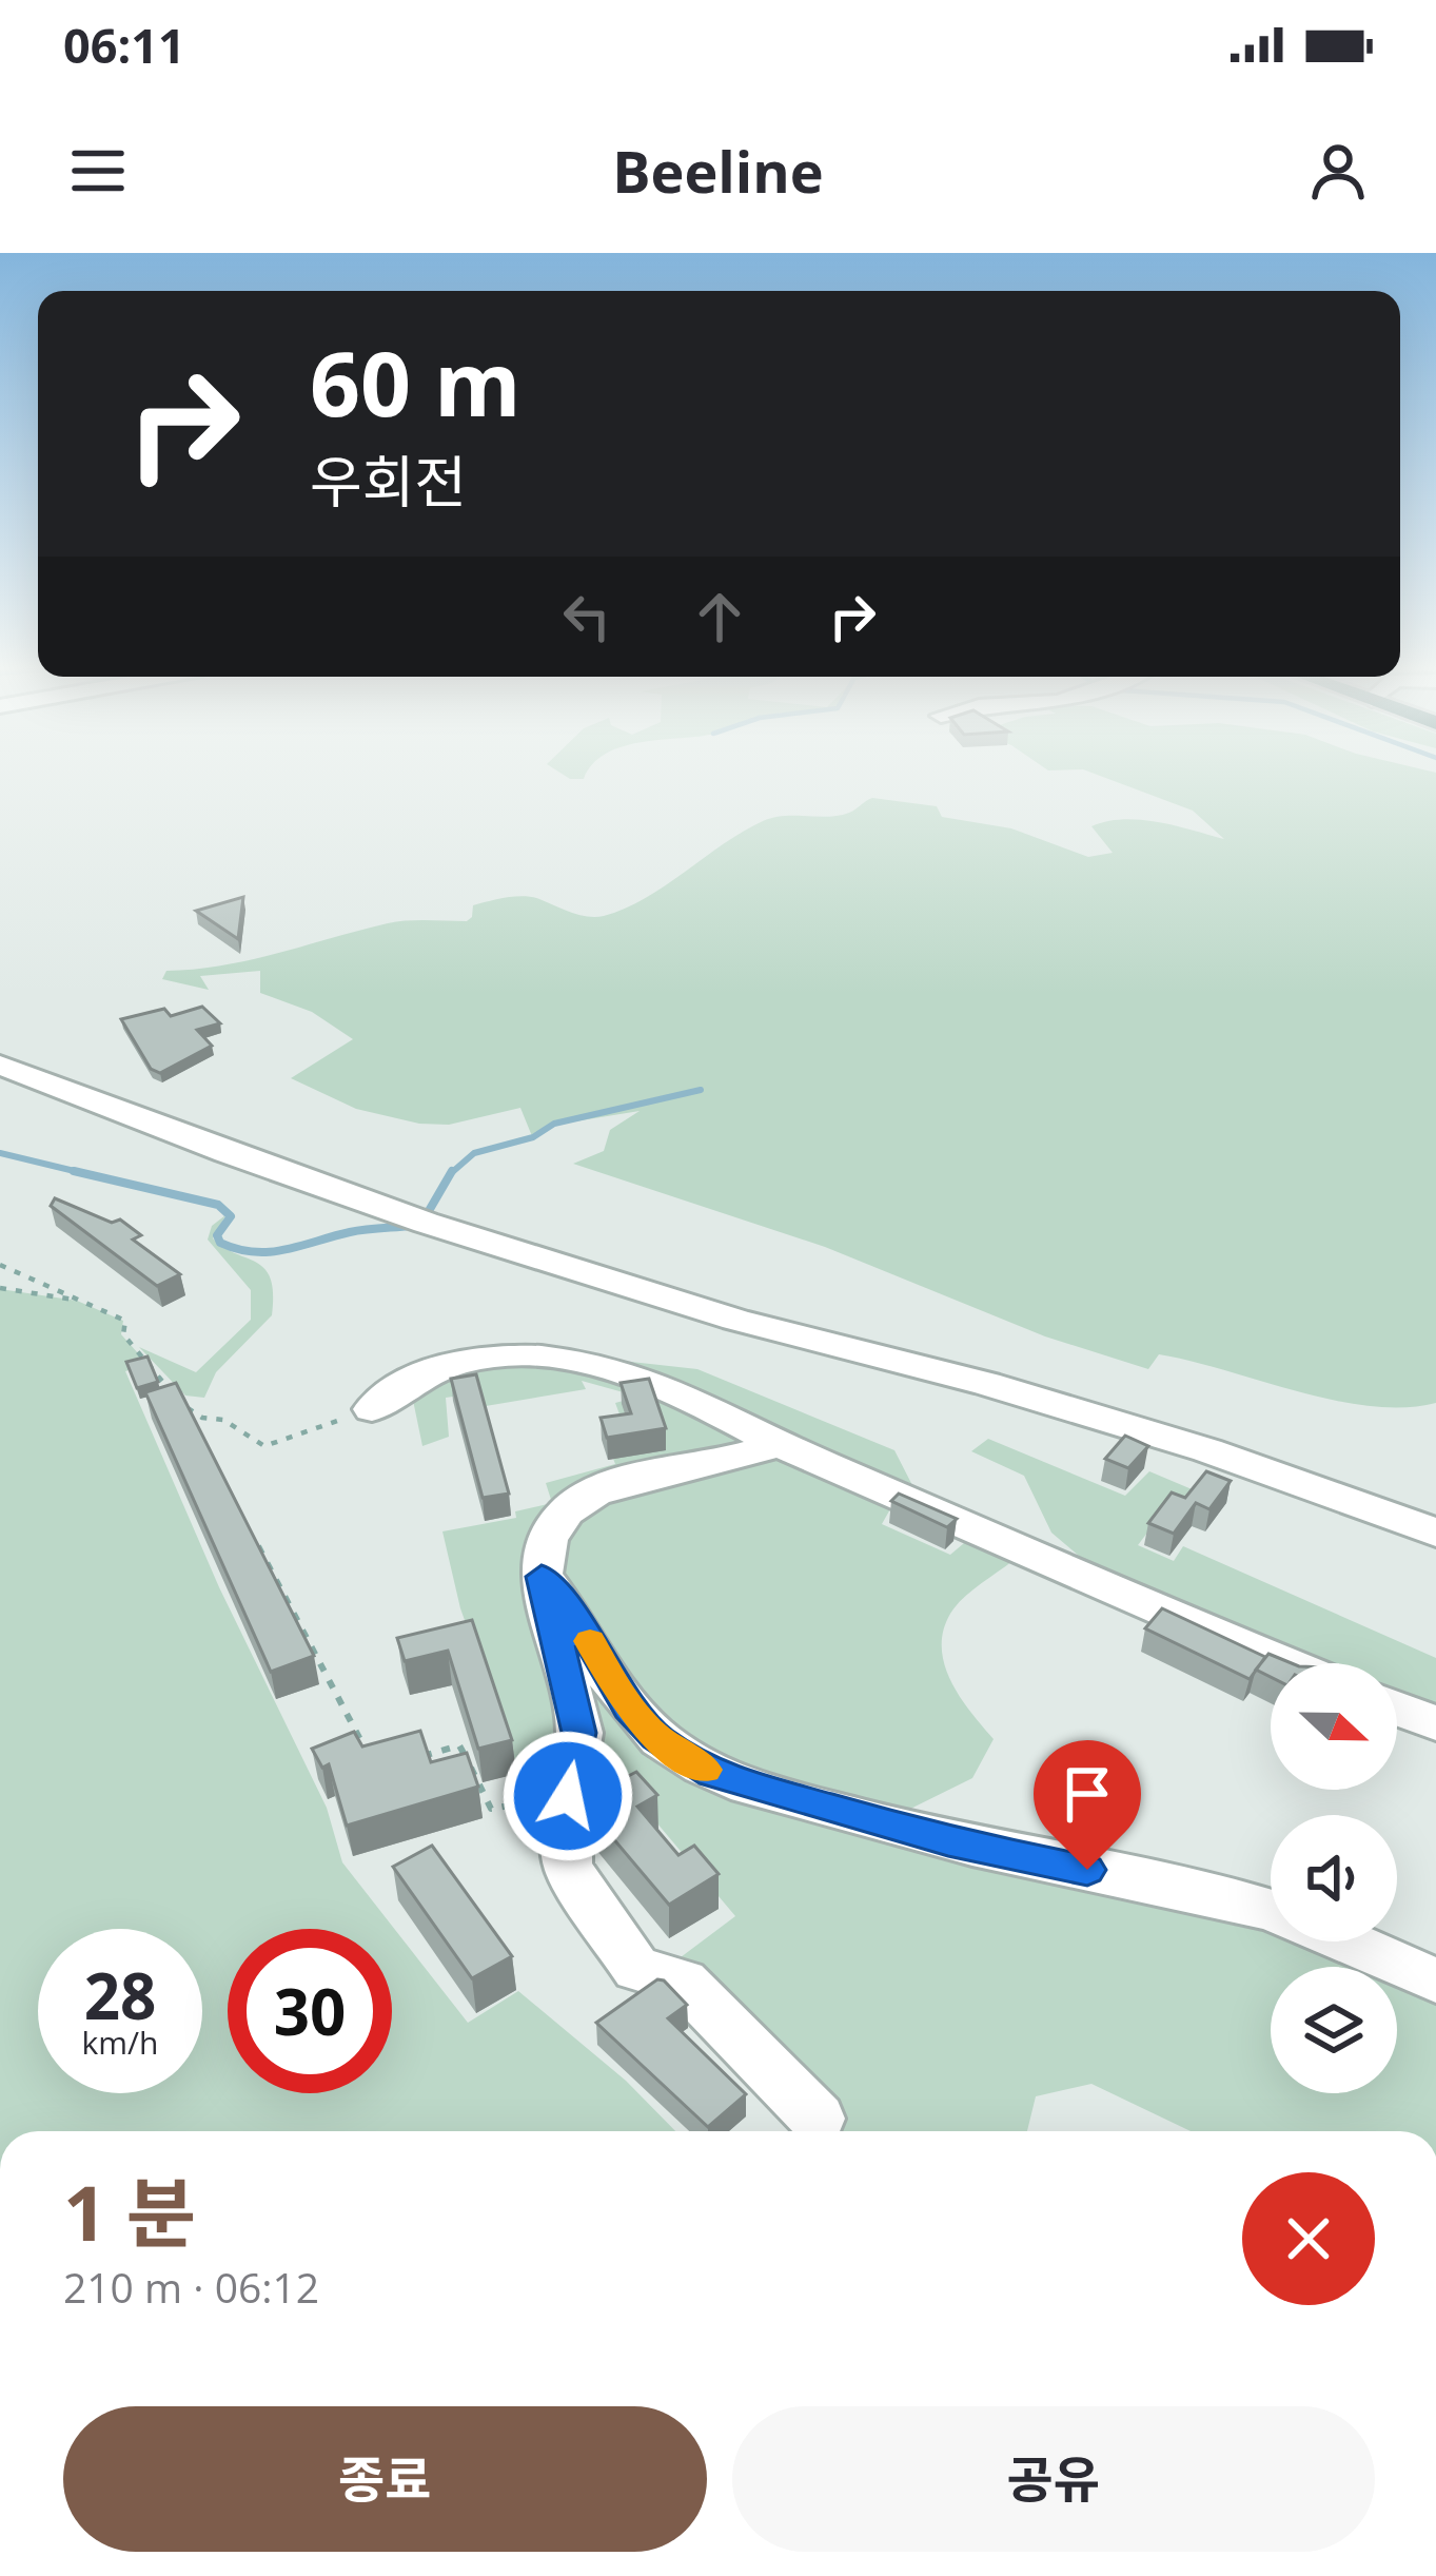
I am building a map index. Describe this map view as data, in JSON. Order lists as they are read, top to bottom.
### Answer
{
  "north": "right",
  "page": {
    "status": "06:11",
    "header": "Beeline",
    "turn": ["60 m", "우회전"],
    "speed": "28 km/h",
    "limit": "30",
    "heading": ["1 분", "210 m · 06:12"],
    "buttons": ["종료", "공유"]
  }
}
